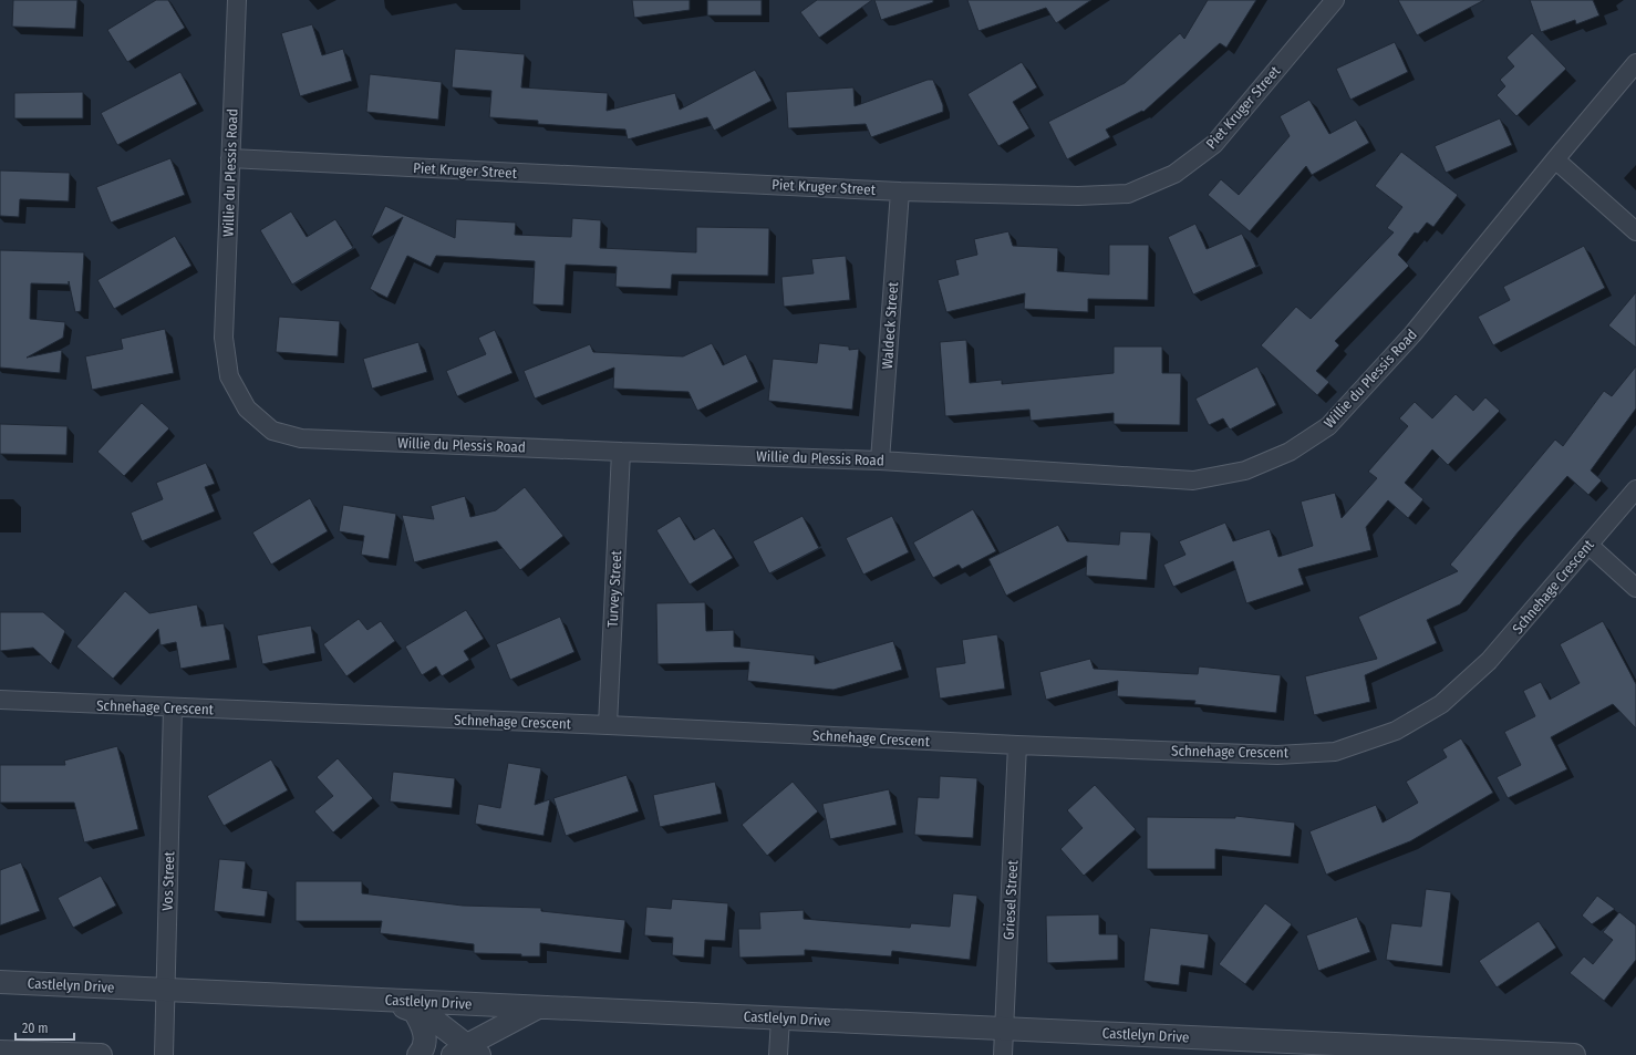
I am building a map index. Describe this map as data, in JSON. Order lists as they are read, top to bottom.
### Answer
{
  "streets": {
    "street": [
      "Piet Kruger Street",
      "Willie du Plessis Road",
      "Waldeck Street",
      "Schnehage Crescent",
      "Turvey Street",
      "Vos Street",
      "Griesel Street",
      "Castlelyn Drive"
    ]
  },
  "crossings": [
    ["Piet Kruger Street", "Willie du Plessis Road"],
    ["Piet Kruger Street", "Waldeck Street"],
    ["Willie du Plessis Road", "Waldeck Street"],
    ["Willie du Plessis Road", "Turvey Street"],
    ["Schnehage Crescent", "Turvey Street"],
    ["Schnehage Crescent", "Vos Street"],
    ["Schnehage Crescent", "Griesel Street"],
    ["Vos Street", "Castlelyn Drive"],
    ["Griesel Street", "Castlelyn Drive"]
  ],
  "scale_bar": "20 m"
}
